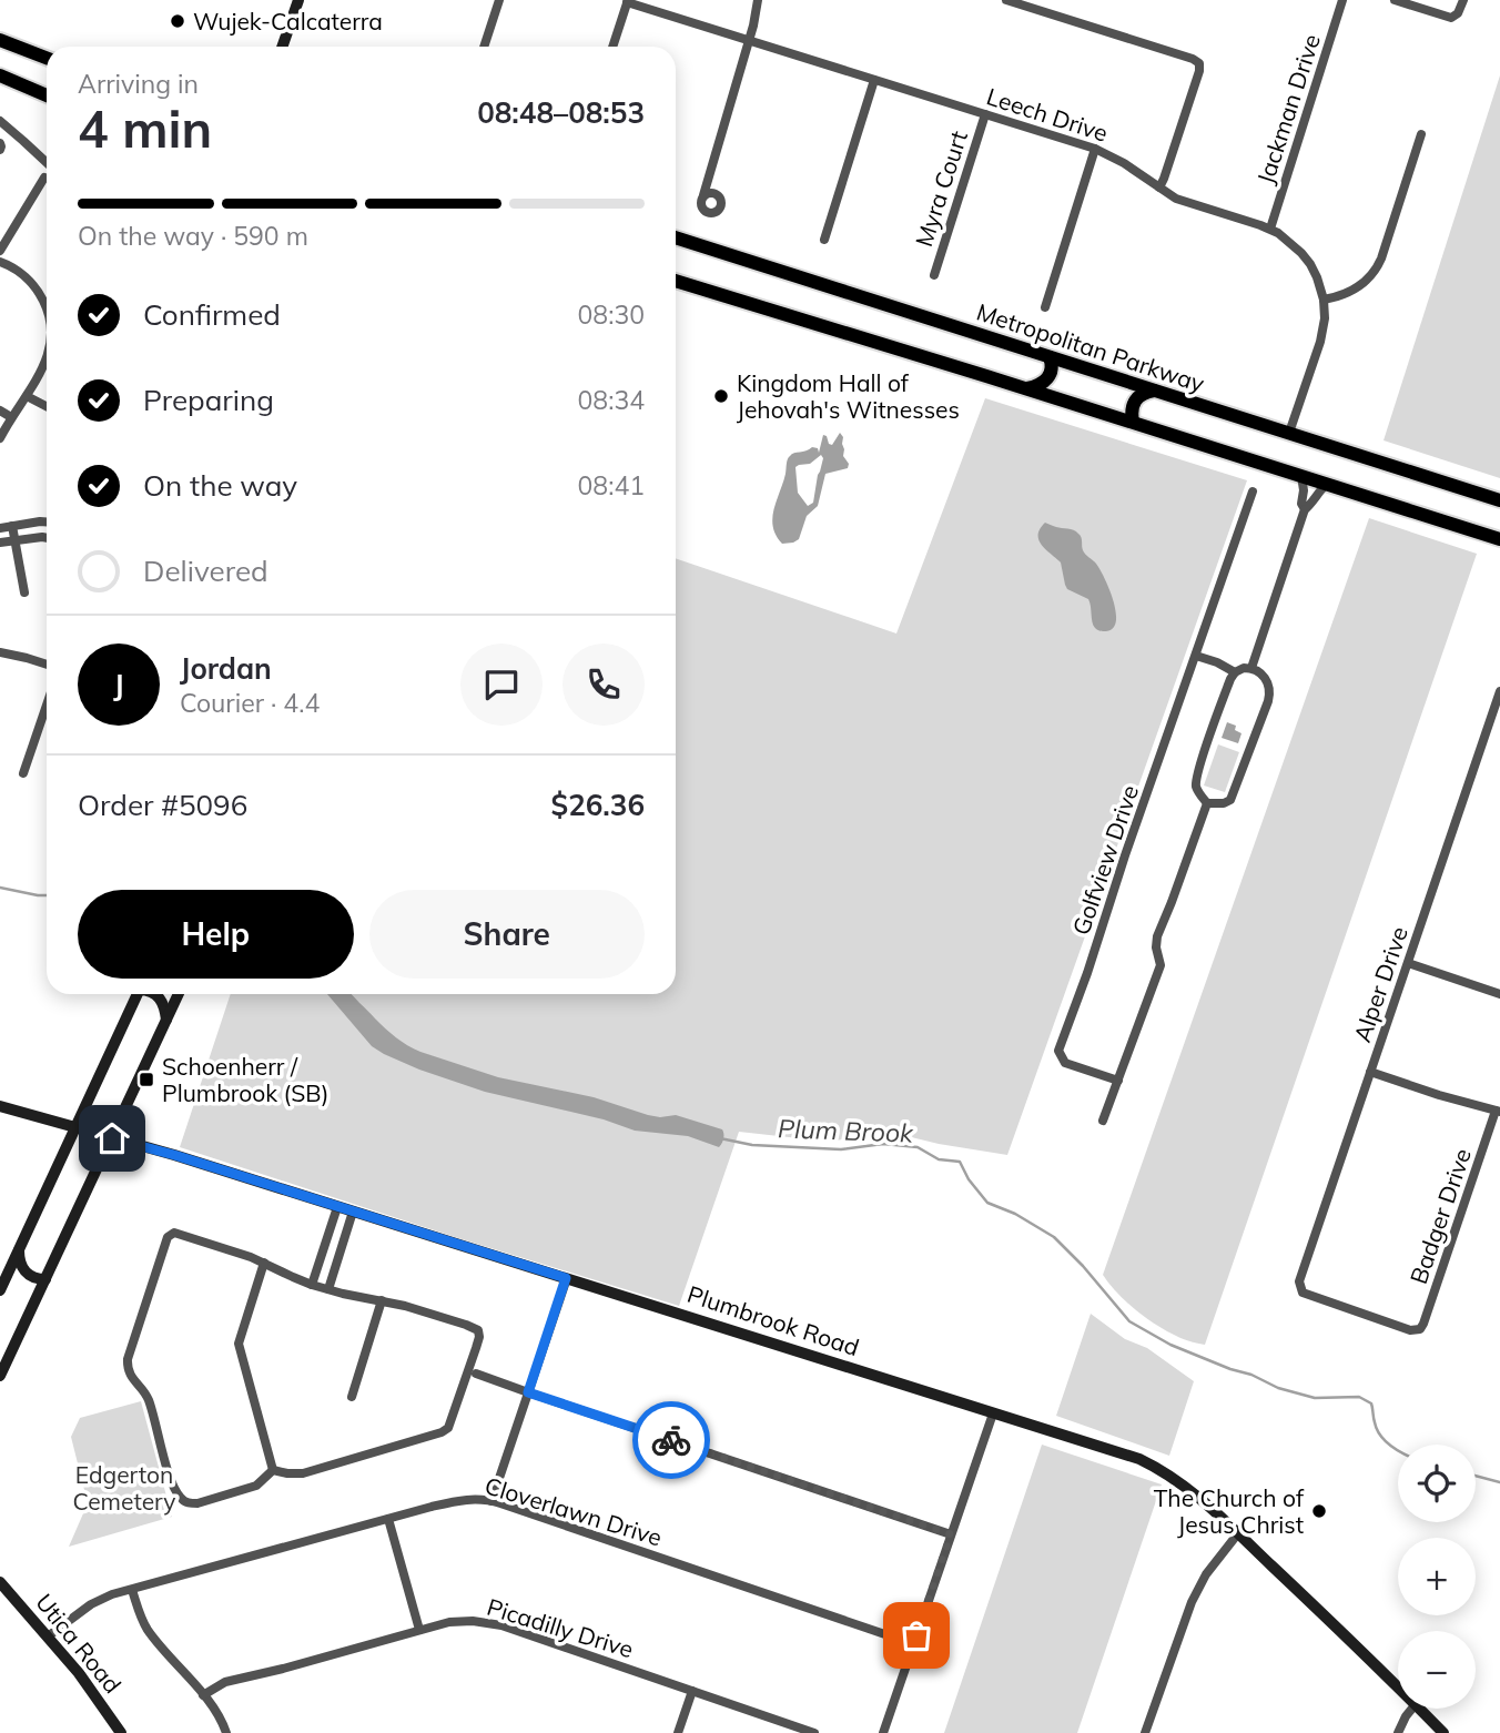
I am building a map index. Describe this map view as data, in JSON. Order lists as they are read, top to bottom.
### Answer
{
  "streets": {
    "main road": ["Metropolitan Parkway"],
    "street": [
      "Jackman Drive",
      "Leech Drive",
      "Myra Court",
      "Golfview Drive",
      "Alper Drive",
      "Badger Drive",
      "Plumbrook Road",
      "Cloverlawn Drive",
      "Picadilly Drive",
      "Utica Road"
    ]
  },
  "crossings": [
    ["Jackman Drive", "Leech Drive"],
    ["Leech Drive", "Myra Court"],
    ["Leech Drive", "Metropolitan Parkway"],
    ["Alper Drive", "Badger Drive"],
    ["Cloverlawn Drive", "Utica Road"]
  ],
  "water": ["Plum Brook"],
  "parks": ["Edgerton Cemetery"],
  "places": {
    "other": ["Wujek-Calcaterra", "Kingdom Hall of Jehovah's Witnesses", "The Church of Jesus Christ"],
    "transit": ["Schoenherr / Plumbrook (SB)"]
  },
  "page": {
    "heading": ["4 min", "Arriving in", "08:48–08:53"],
    "panel": [
      "Jordan",
      "Courier · 4.4",
      "Order #5096",
      "$26.36"
    ],
    "bar": "On the way · 590 m",
    "list": [
      ["Confirmed", "08:30"],
      ["Preparing", "08:34"],
      ["On the way", "08:41"],
      "Delivered"
    ],
    "round": "J",
    "buttons": ["Help", "Share"],
    "map_buttons": ["+", "−"]
  }
}
